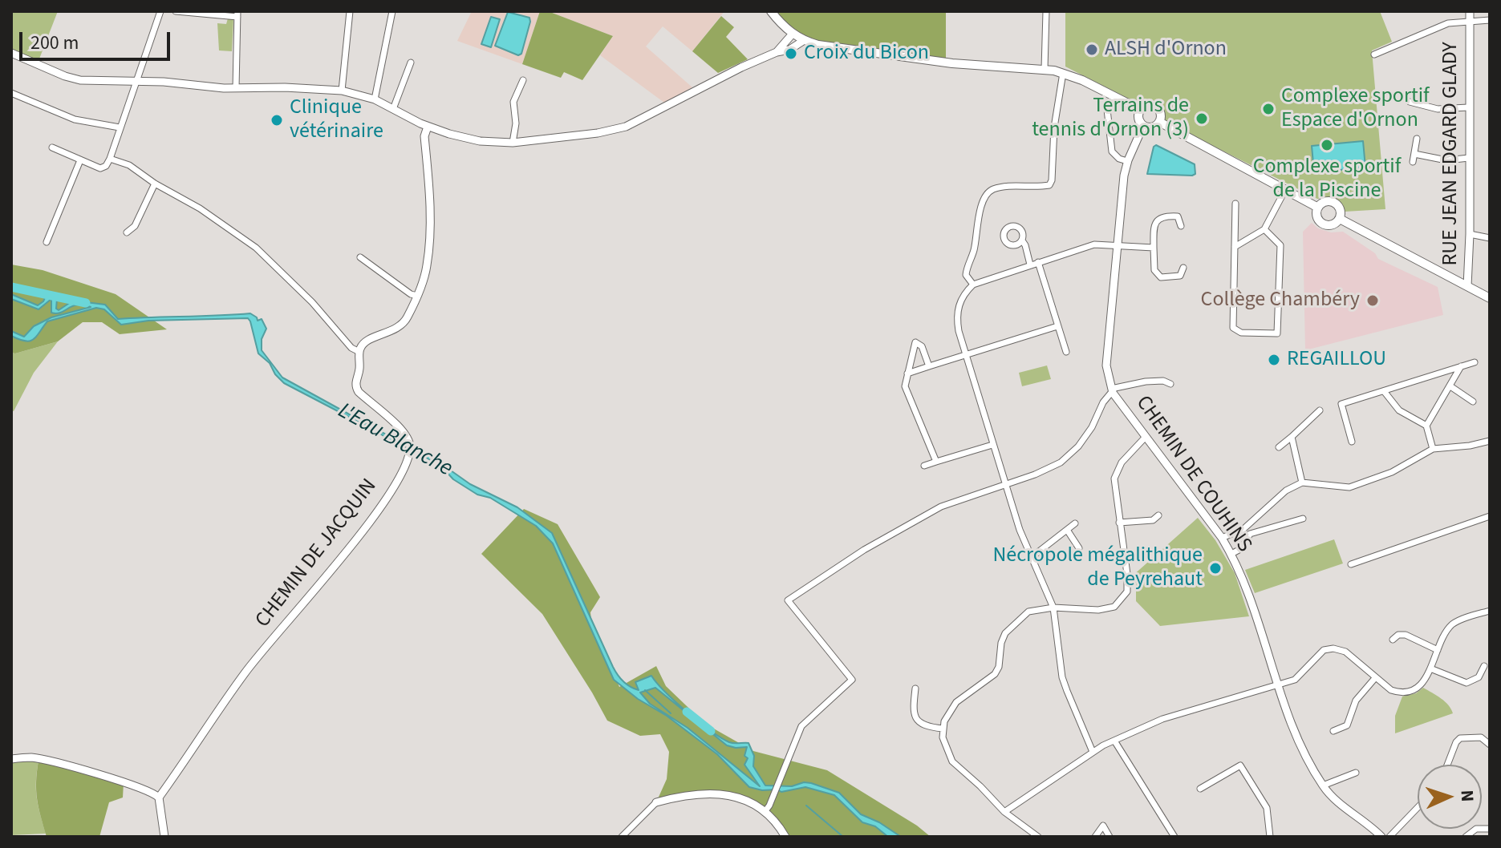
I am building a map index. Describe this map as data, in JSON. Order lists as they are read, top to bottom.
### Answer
{
  "streets": {
    "street": ["RUE JEAN EDGARD GLADY", "CHEMIN DE COUHINS", "CHEMIN DE JACQUIN"]
  },
  "water": ["L'Eau Blanche"],
  "places": [
    "ALSH d'Ornon",
    "Croix du Bicon",
    "Complexe sportif Espace d'Ornon",
    "Terrains de tennis d'Ornon (3)",
    "Clinique vétérinaire",
    "Complexe sportif de la Piscine",
    "Collège Chambéry",
    "REGAILLOU",
    "Nécropole mégalithique de Peyrehaut"
  ],
  "scale_bar": "200 m",
  "north": "right"
}
